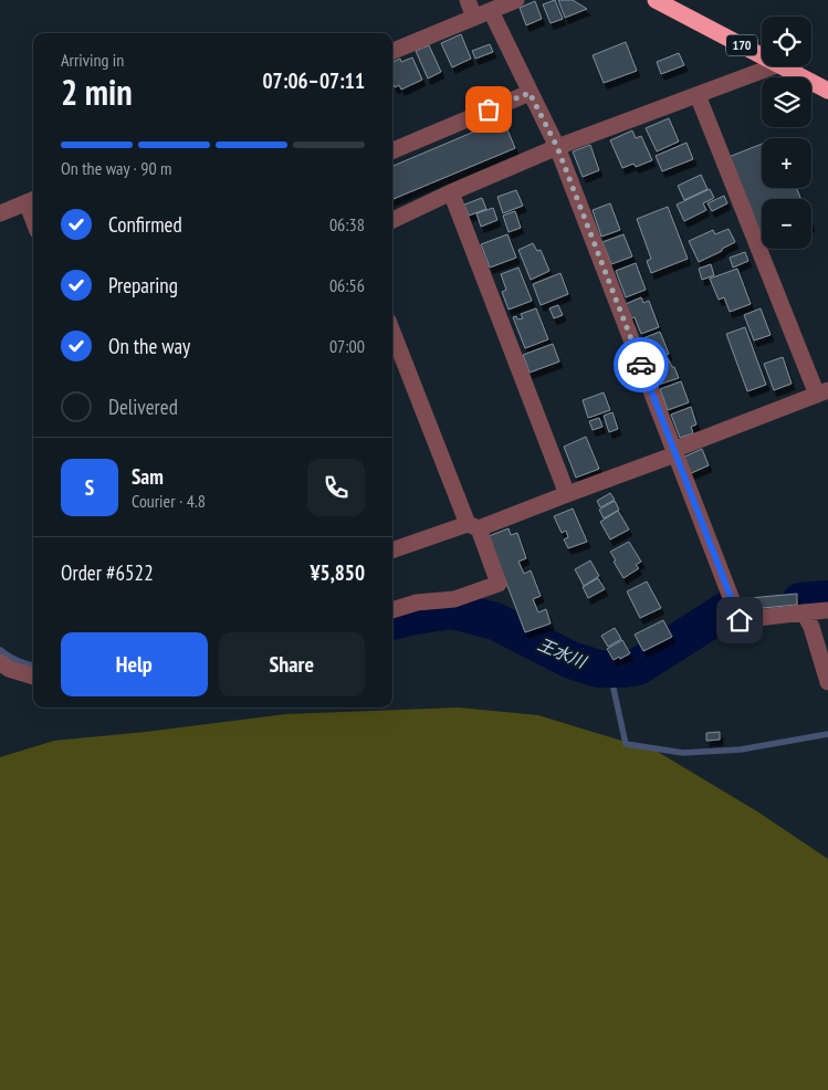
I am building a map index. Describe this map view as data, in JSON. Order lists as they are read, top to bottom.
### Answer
{
  "streets": {
    "highway": ["170"]
  },
  "water": ["王水川"],
  "page": {
    "map_buttons": ["+", "−"],
    "heading": ["2 min", "Arriving in", "07:06–07:11"],
    "panel": [
      "Sam",
      "Courier · 4.8",
      "Order #6522",
      "¥5,850"
    ],
    "bar": "On the way · 90 m",
    "list": [
      ["Confirmed", "06:38"],
      ["Preparing", "06:56"],
      ["On the way", "07:00"],
      "Delivered"
    ],
    "round": "S",
    "buttons": ["Help", "Share"]
  }
}
